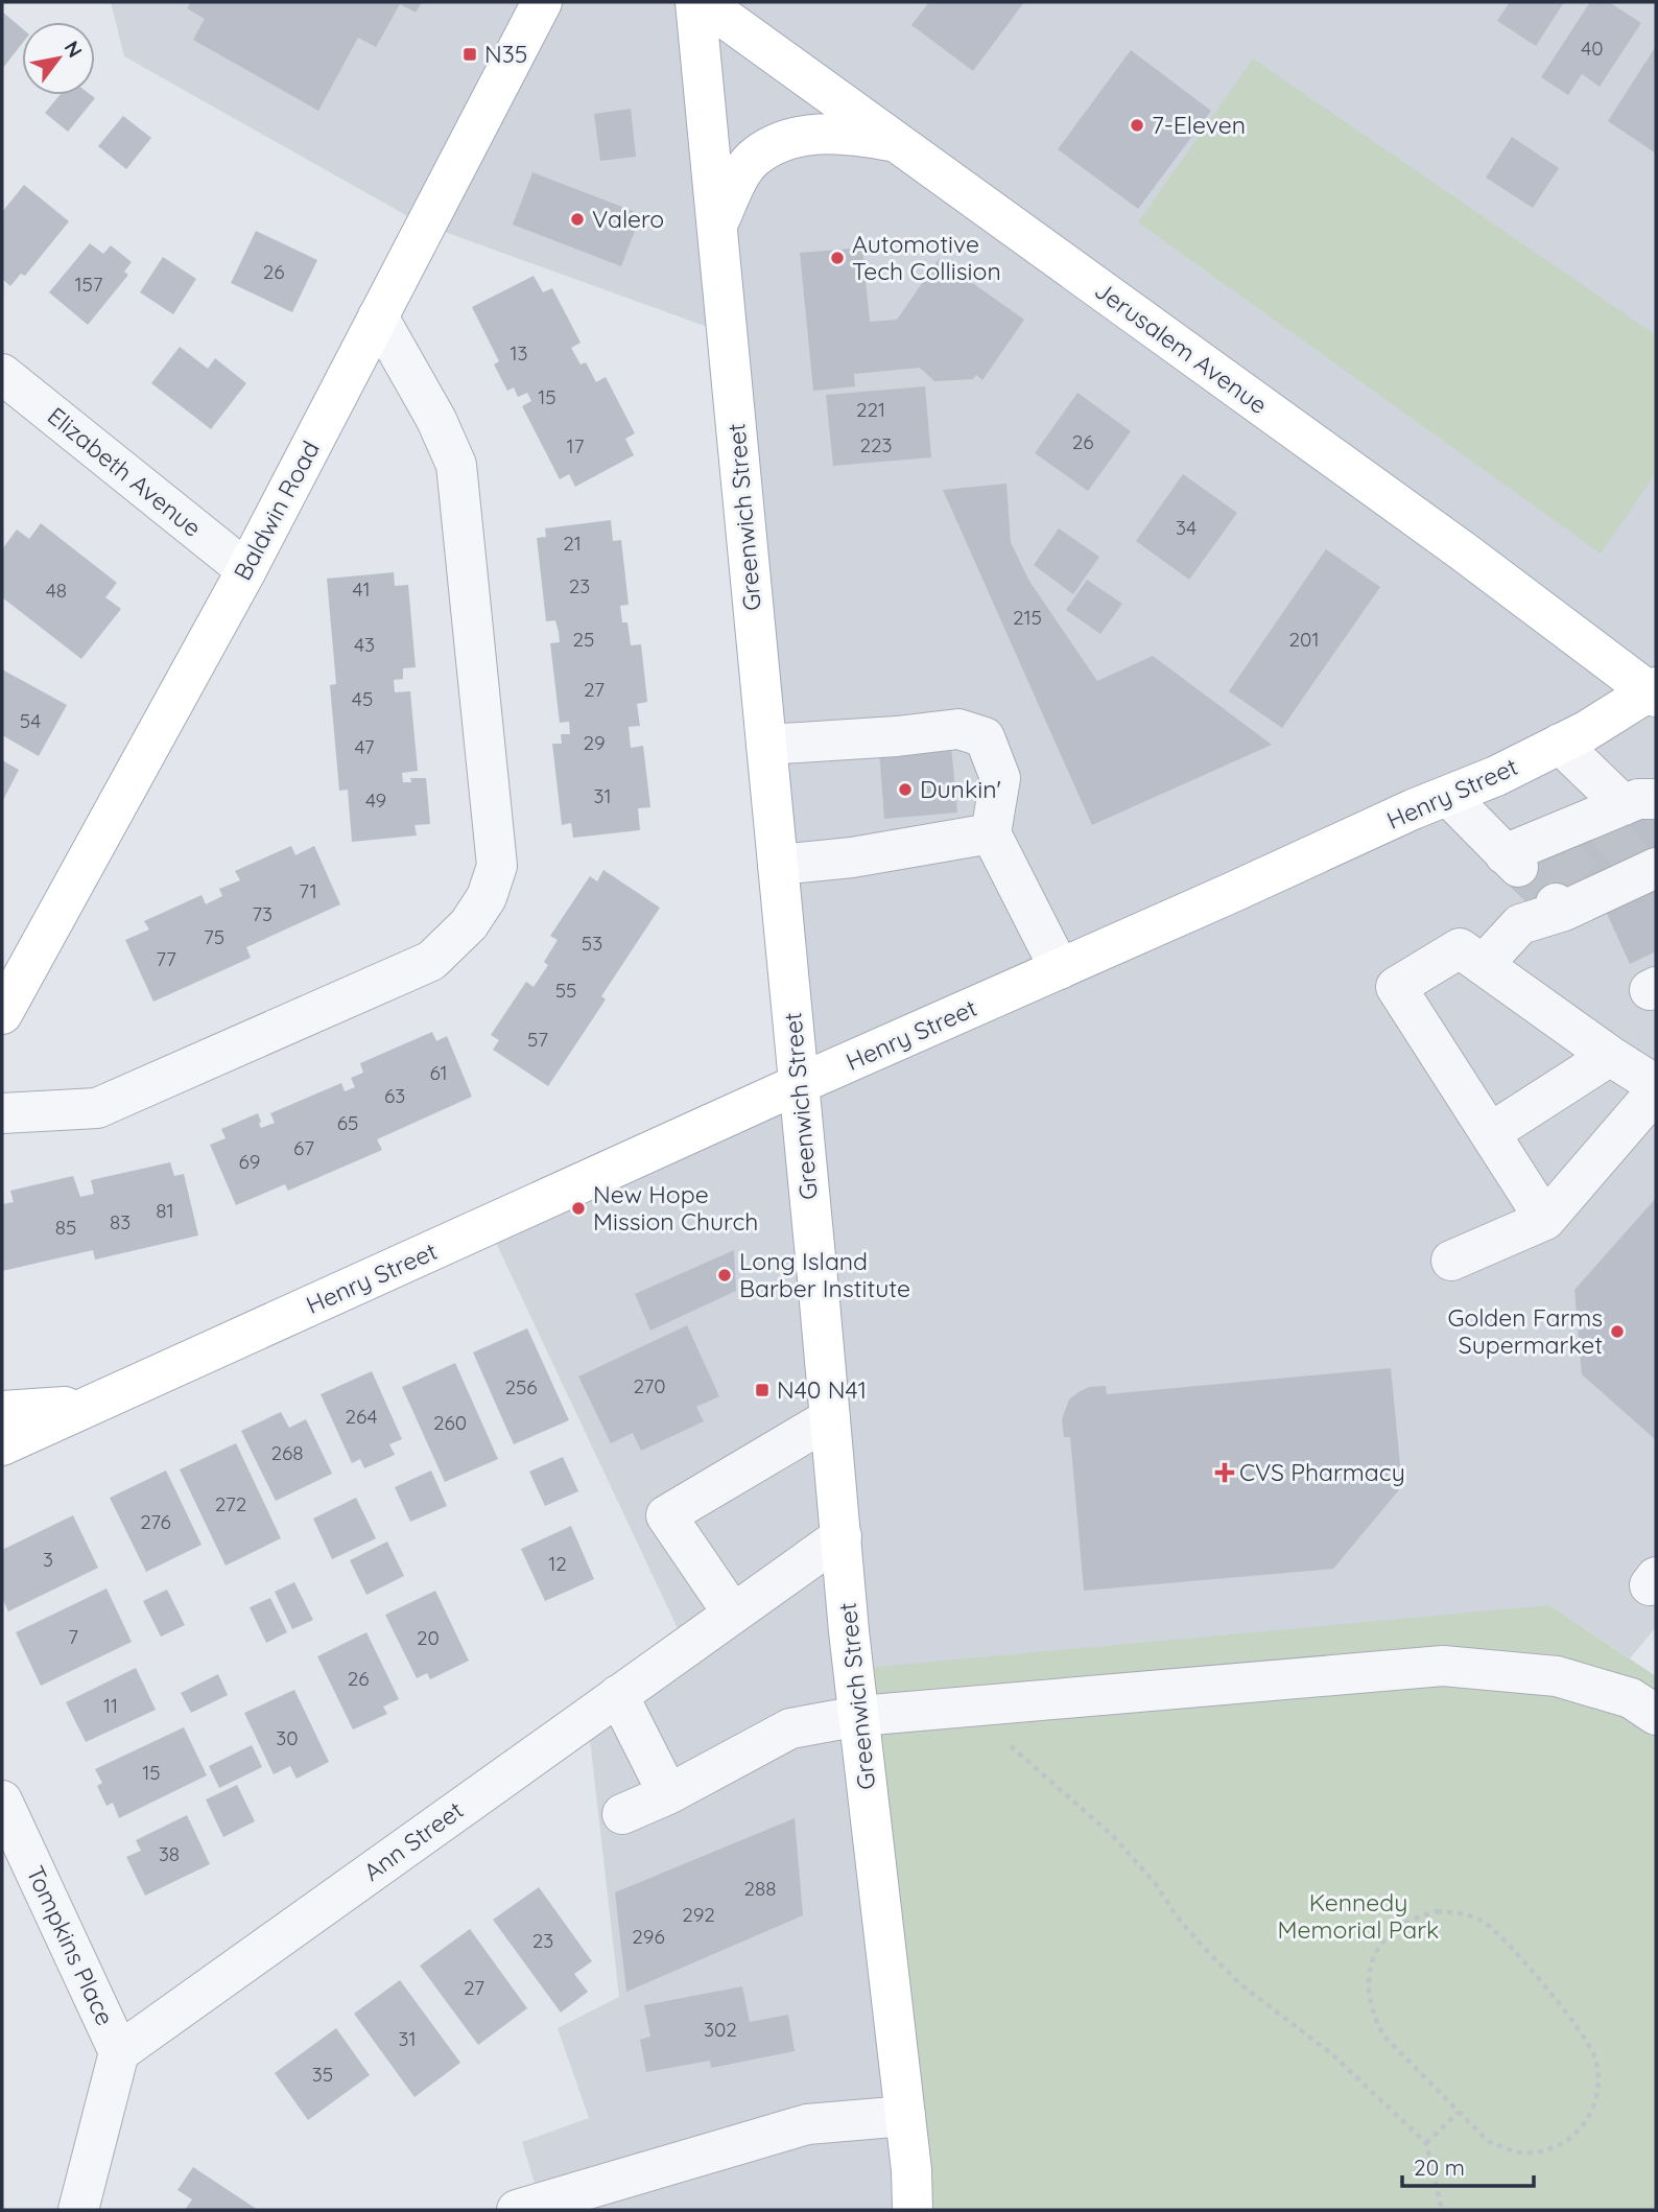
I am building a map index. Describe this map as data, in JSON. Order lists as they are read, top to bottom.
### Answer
{
  "streets": {
    "main road": [
      "Jerusalem Avenue",
      "Baldwin Road",
      "Greenwich Street",
      "Henry Street"
    ],
    "street": ["Elizabeth Avenue", "Ann Street", "Tompkins Place"]
  },
  "crossings": [
    ["Jerusalem Avenue", "Henry Street"],
    ["Elizabeth Avenue", "Baldwin Road"],
    ["Greenwich Street", "Henry Street"],
    ["Greenwich Street", "Ann Street"],
    ["Ann Street", "Tompkins Place"]
  ],
  "parks": ["Kennedy Memorial Park"],
  "places": {
    "transit": ["N35", "N40 N41"],
    "other": [
      "7-Eleven",
      "Valero",
      "Automotive Tech Collision",
      "Dunkin'",
      "New Hope Mission Church",
      "Long Island Barber Institute",
      "Golden Farms Supermarket"
    ],
    "health": ["CVS Pharmacy"]
  },
  "house_numbers": [
    "40",
    "26",
    "157",
    "13",
    "15",
    "221",
    "26",
    "223",
    "17",
    "34",
    "21",
    "23",
    "41",
    "48",
    "215",
    "25",
    "201",
    "43",
    "27",
    "45",
    "54",
    "29",
    "47",
    "31",
    "49",
    "71",
    "73",
    "75",
    "53",
    "77",
    "55",
    "57",
    "61",
    "63",
    "65",
    "67",
    "69",
    "81",
    "83",
    "85",
    "270",
    "256",
    "264",
    "260",
    "268",
    "272",
    "276",
    "3",
    "12",
    "7",
    "20",
    "26",
    "11",
    "30",
    "15",
    "38",
    "288",
    "292",
    "296",
    "23",
    "27",
    "302",
    "31",
    "35"
  ],
  "scale_bar": "20 m",
  "north": "top right"
}
